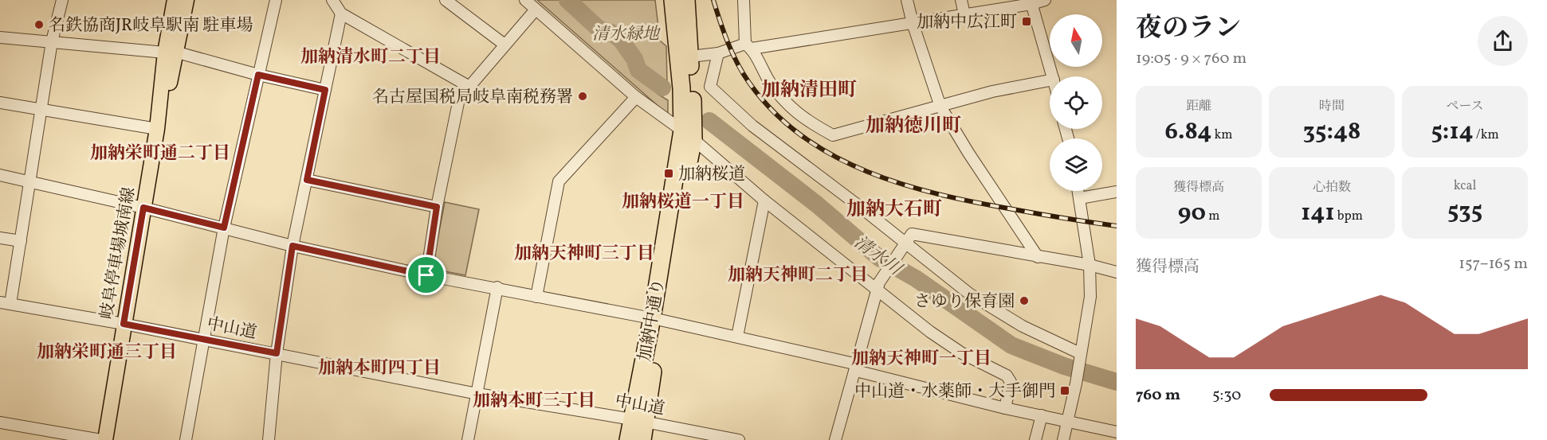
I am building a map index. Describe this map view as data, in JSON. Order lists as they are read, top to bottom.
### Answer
{
  "streets": {
    "highway": ["加納中通り"],
    "main road": ["岐阜停車場城南線"],
    "street": ["中山道"]
  },
  "crossings": [
    ["岐阜停車場城南線", "中山道"],
    ["加納中通り", "中山道"]
  ],
  "districts": [
    "加納清水町二丁目",
    "加納清田町",
    "加納徳川町",
    "加納栄町通二丁目",
    "加納桜道一丁目",
    "加納大石町",
    "加納天神町三丁目",
    "加納天神町二丁目",
    "加納栄町通三丁目",
    "加納天神町一丁目",
    "加納本町四丁目",
    "加納本町三丁目"
  ],
  "water": ["清水川"],
  "parks": ["清水緑地"],
  "places": {
    "transit": ["加納中広江町", "加納桜道", "中山道・水薬師・大手御門"],
    "other": ["名鉄協商JR岐阜駅南 駐車場", "名古屋国税局岐阜南税務署", "さゆり保育園"]
  },
  "north": "top",
  "page": {
    "heading": ["夜のラン", "19:05 · 9 × 760 m"],
    "stats": [
      ["距離", "6.84 km"],
      ["時間", "35:48"],
      ["ペース", "5:14 /km"],
      ["獲得標高", "90 m"],
      ["心拍数", "141 bpm"],
      ["kcal", "535"]
    ],
    "chart": ["獲得標高", "157–165 m"],
    "list": [
      {
        "name": "760 m",
        "note": "5:30"
      }
    ]
  }
}
